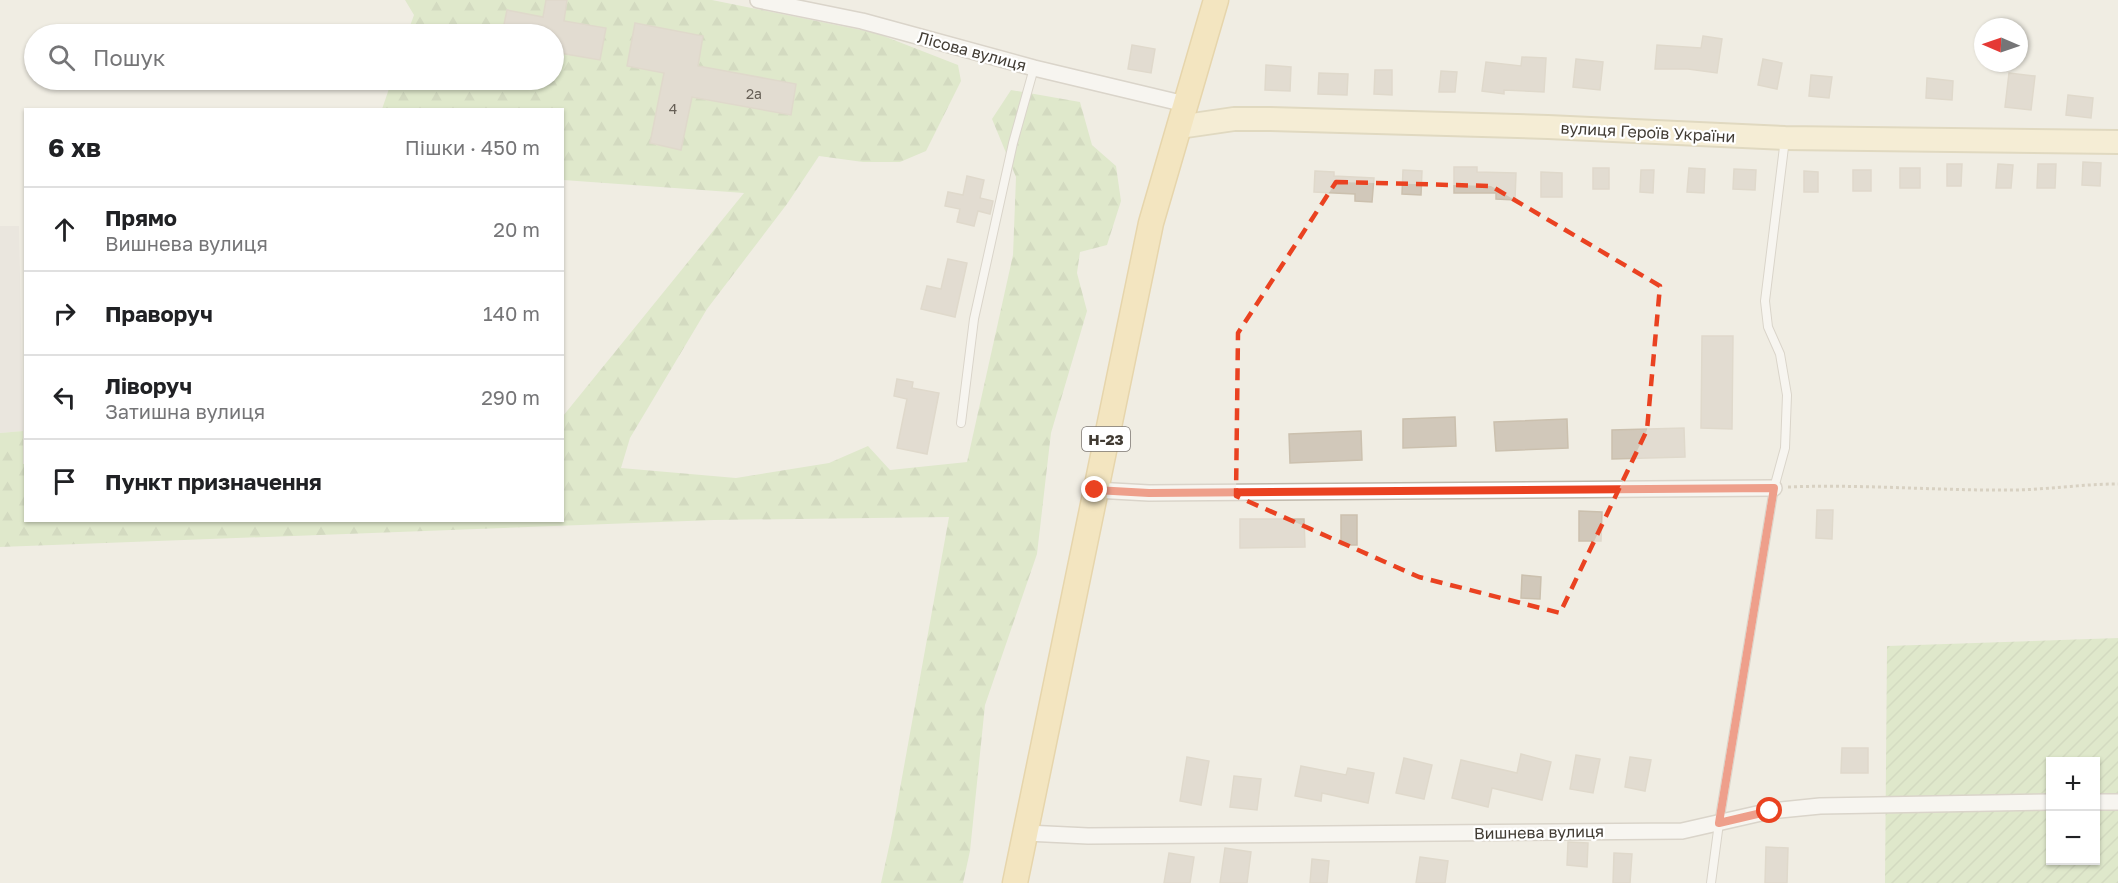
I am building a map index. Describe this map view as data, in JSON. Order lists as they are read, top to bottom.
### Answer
{
  "streets": {
    "main road": ["Н-23"],
    "street": ["Лісова вулиця", "вулиця Героїв України", "Вишнева вулиця"]
  },
  "crossings": [
    ["Лісова вулиця", "вулиця Героїв України"],
    ["Лісова вулиця", "Н-23"],
    ["вулиця Героїв України", "Н-23"],
    ["Н-23", "Вишнева вулиця"]
  ],
  "house_numbers": ["2а", "4"],
  "north": "left",
  "page": {
    "search": "Пошук",
    "heading": ["6 хв", "Пішки · 450 m"],
    "list": [
      ["Прямо", "Вишнева вулиця", "20 m"],
      ["Праворуч", "140 m"],
      ["Ліворуч", "Затишна вулиця", "290 m"],
      "Пункт призначення"
    ],
    "map_buttons": ["+", "−"]
  }
}
